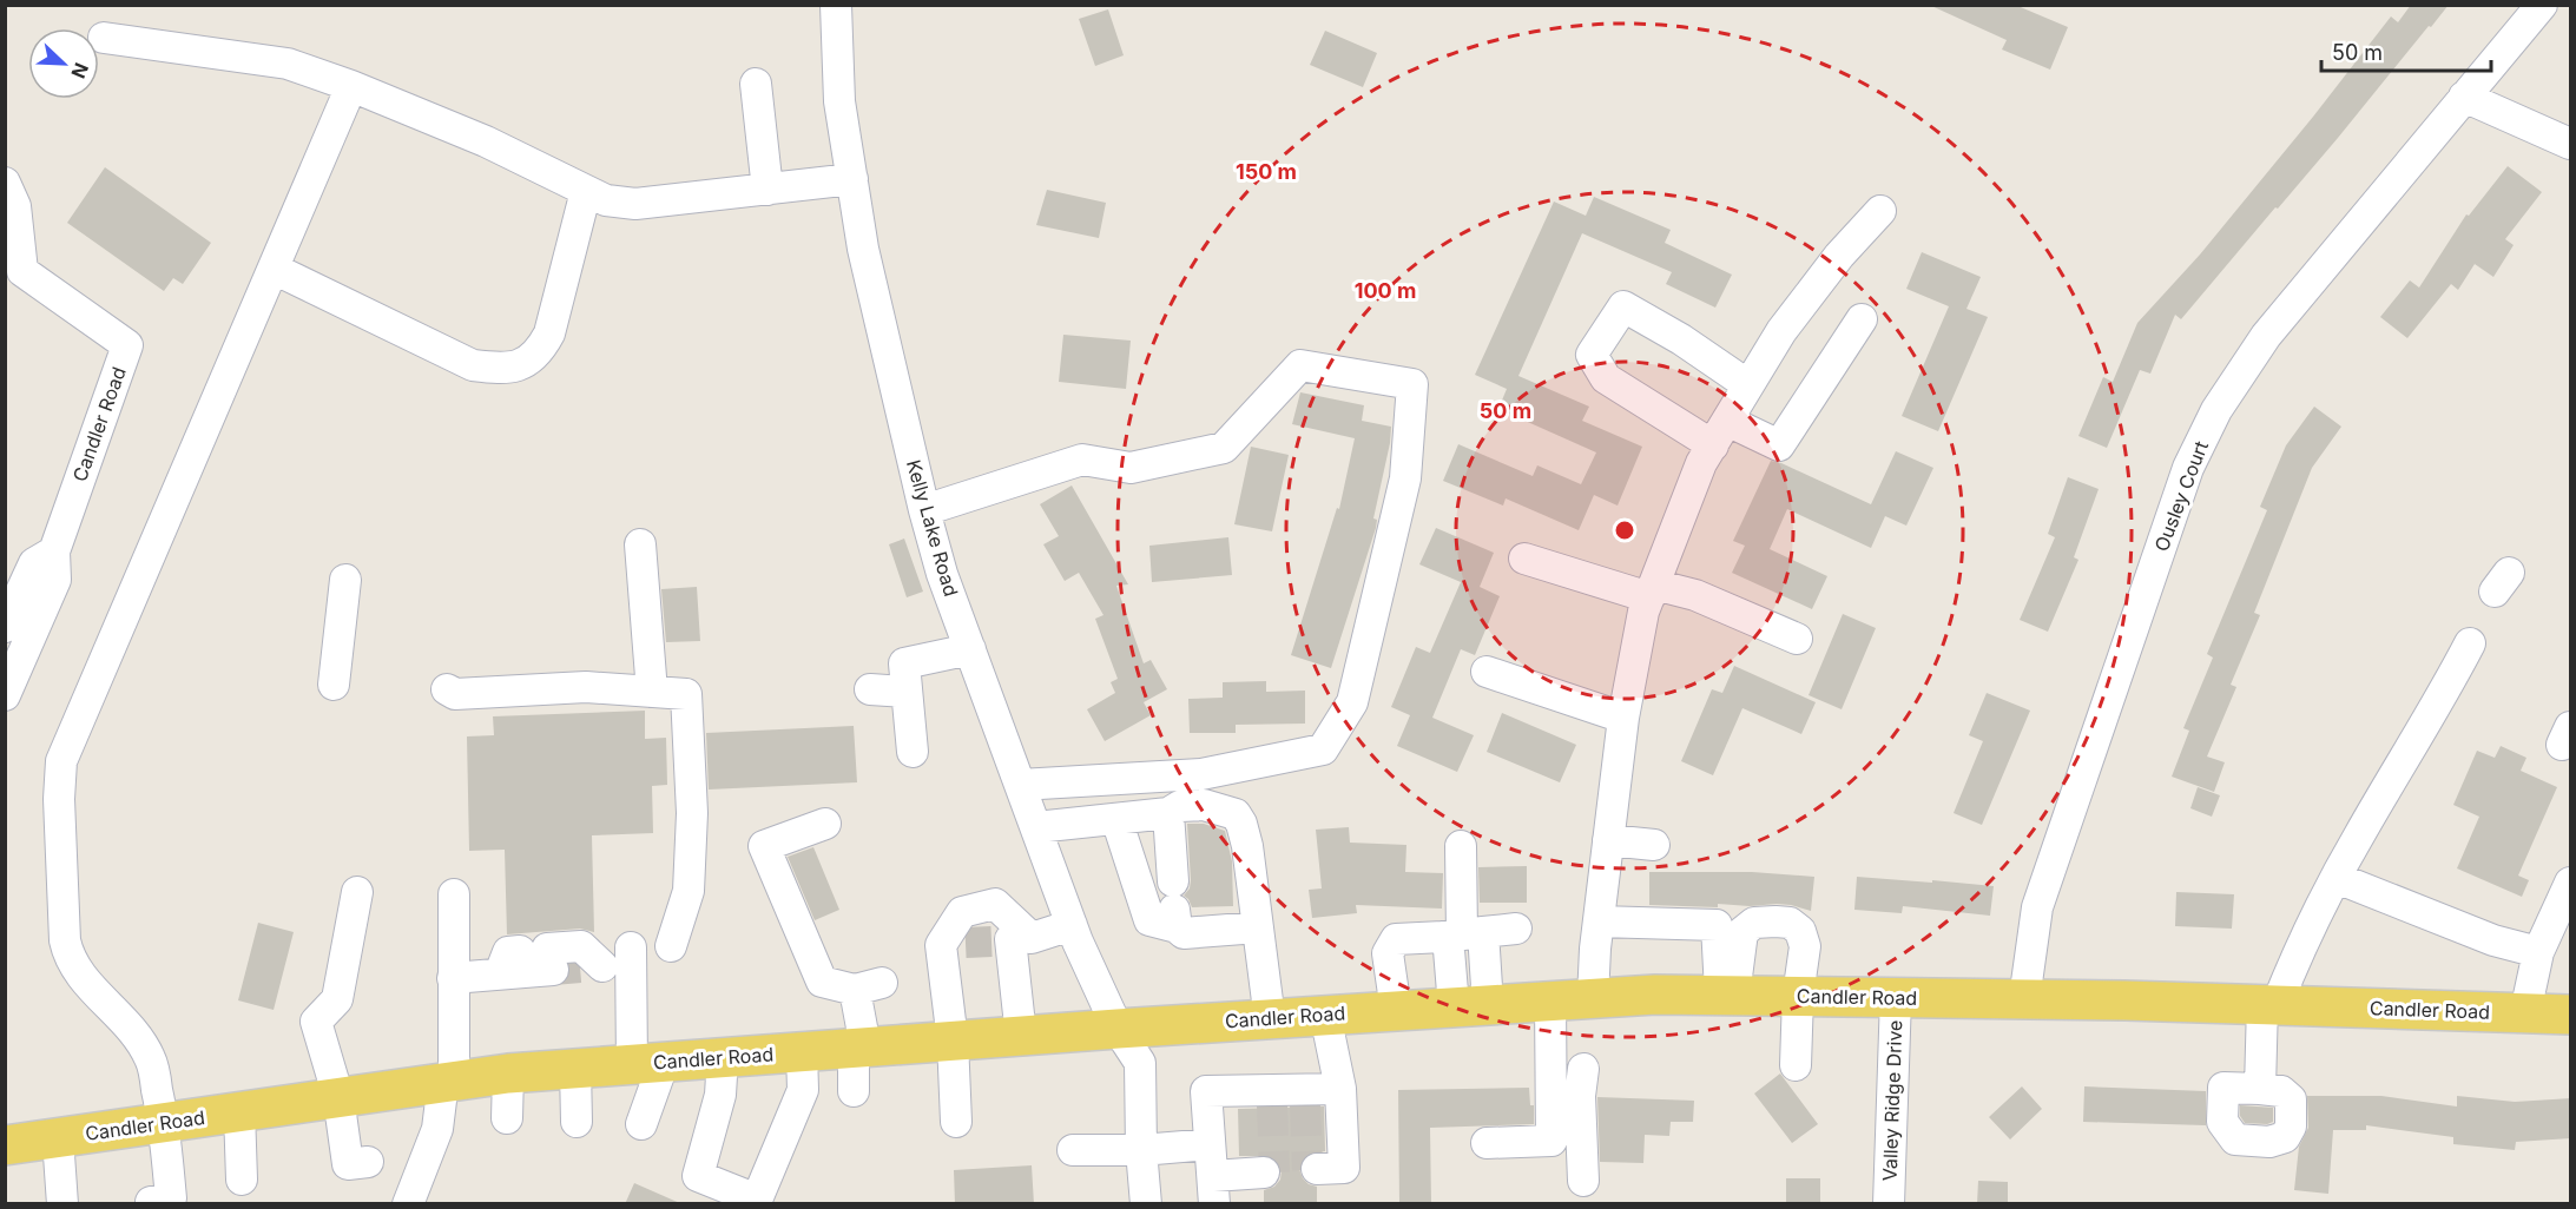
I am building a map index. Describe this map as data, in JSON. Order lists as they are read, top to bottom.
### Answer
{
  "streets": {
    "main road": ["Candler Road"],
    "street": ["Ousley Court", "Kelly Lake Road", "Valley Ridge Drive"]
  },
  "crossings": [
    ["Candler Road", "Ousley Court"],
    ["Candler Road", "Kelly Lake Road"],
    ["Candler Road", "Valley Ridge Drive"]
  ],
  "scale_bar": "50 m",
  "north": "bottom right",
  "rings": ["150 m", "100 m", "50 m"]
}
